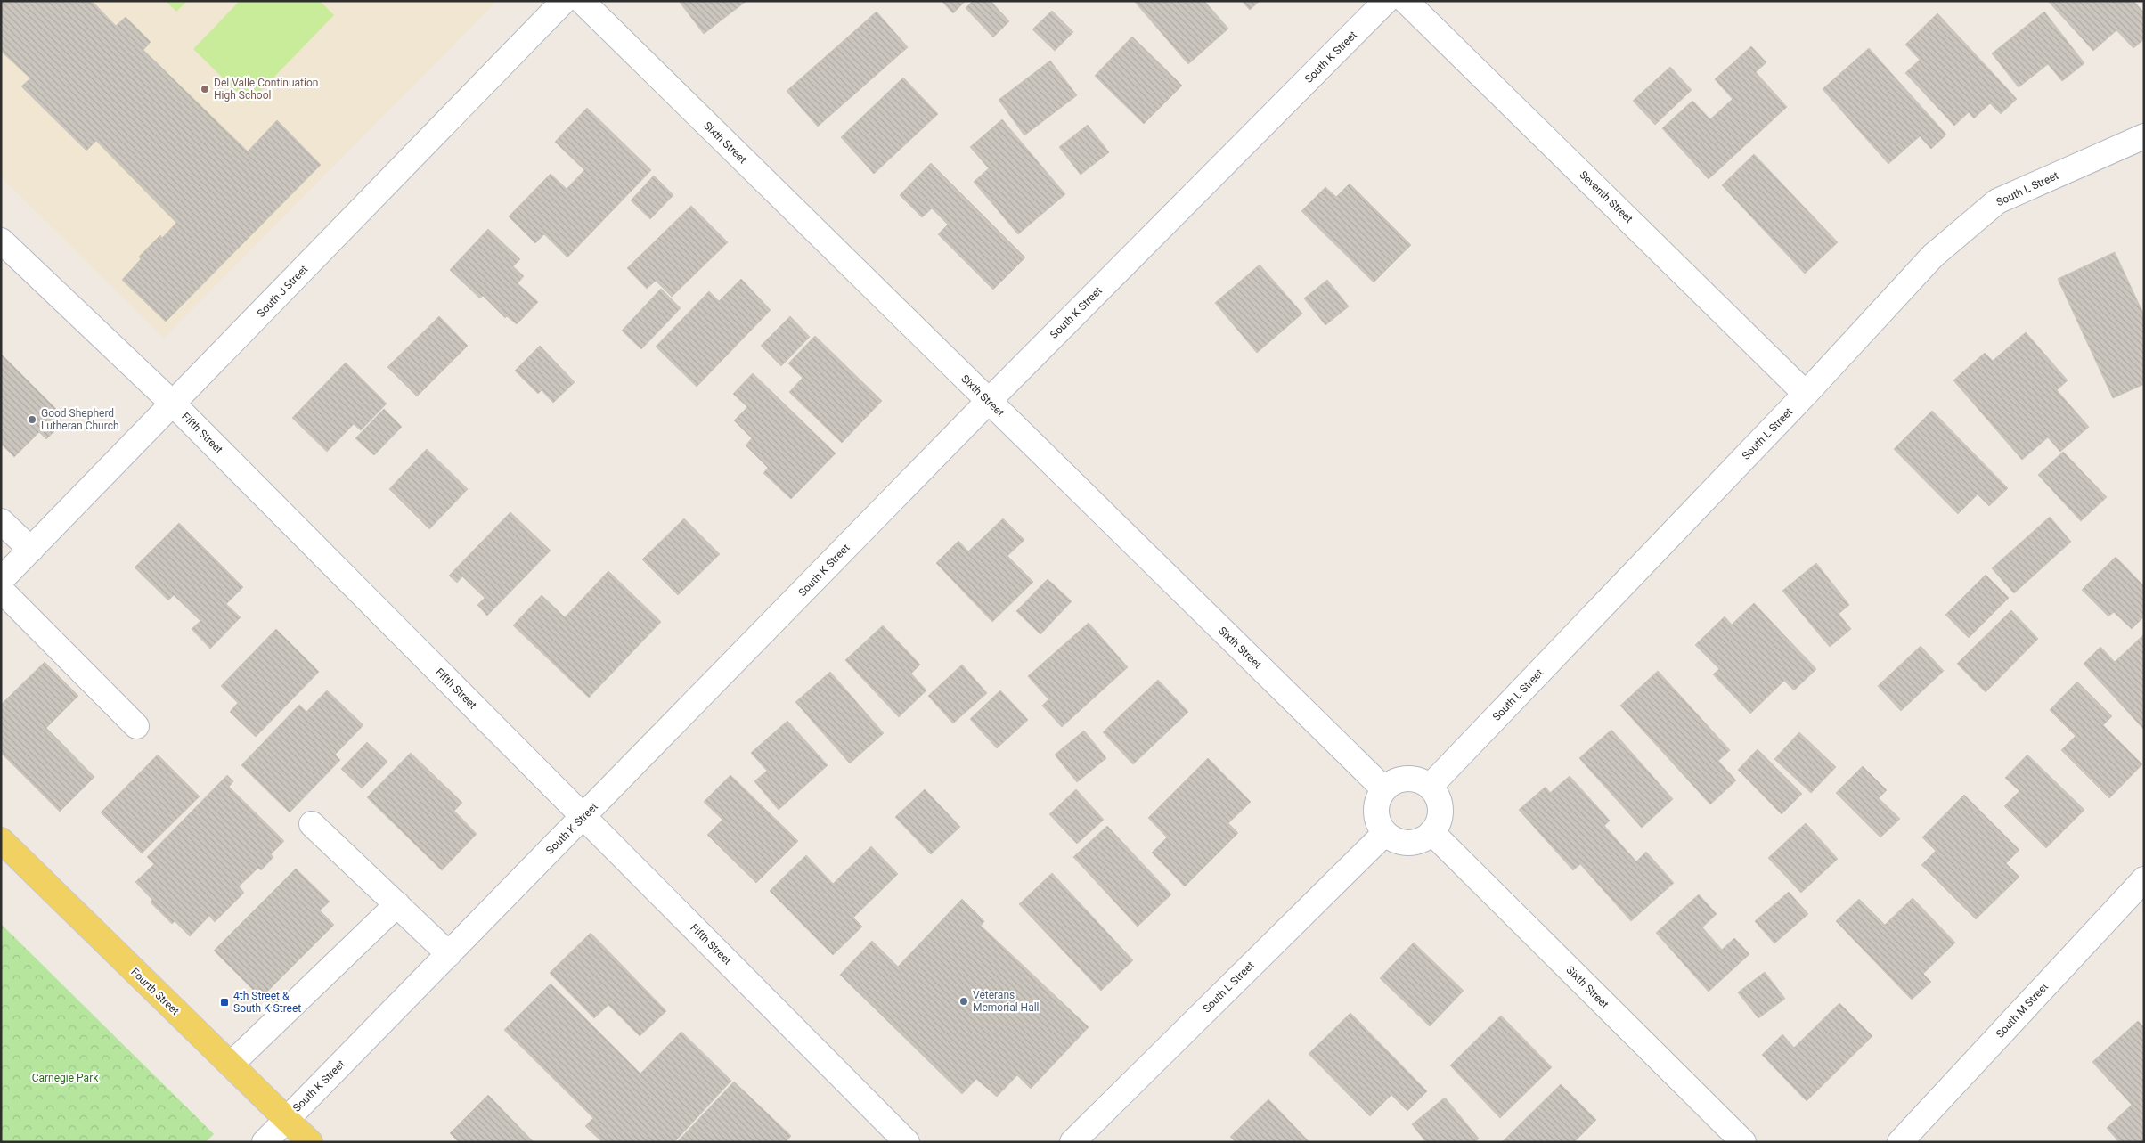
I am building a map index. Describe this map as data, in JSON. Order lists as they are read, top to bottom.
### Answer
{
  "streets": {
    "main road": ["Fourth Street"],
    "street": [
      "South K Street",
      "Sixth Street",
      "South L Street",
      "Seventh Street",
      "South J Street",
      "Fifth Street",
      "South M Street"
    ]
  },
  "crossings": [
    ["South K Street", "Sixth Street"],
    ["South K Street", "Fifth Street"],
    ["South K Street", "Fourth Street"],
    ["Sixth Street", "South L Street"],
    ["South L Street", "Seventh Street"],
    ["South J Street", "Fifth Street"]
  ],
  "parks": ["Carnegie Park"],
  "places": {
    "other": ["Del Valle Continuation High School", "Good Shepherd Lutheran Church", "Veterans Memorial Hall"],
    "transit": ["4th Street & South K Street"]
  }
}
